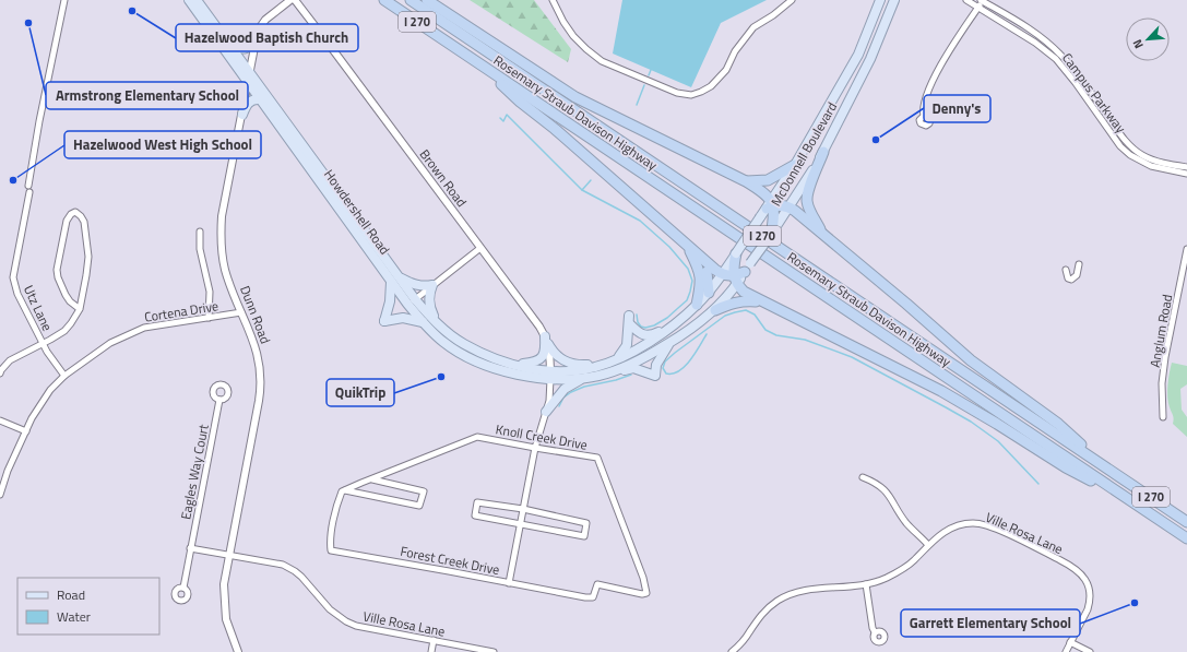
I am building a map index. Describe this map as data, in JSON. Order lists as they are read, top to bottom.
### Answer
{
  "streets": {
    "highway": ["I 270", "Rosemary Straub Davison Highway"],
    "main road": ["McDonnell Boulevard", "Howdershell Road"],
    "street": [
      "Campus Parkway",
      "Brown Road",
      "Utz Lane",
      "Cortena Drive",
      "Dunn Road",
      "Anglum Road",
      "Knoll Creek Drive",
      "Eagles Way Court",
      "Ville Rosa Lane",
      "Forest Creek Drive"
    ]
  },
  "crossings": [
    ["McDonnell Boulevard", "Brown Road"],
    ["McDonnell Boulevard", "Howdershell Road"],
    ["Brown Road", "Howdershell Road"],
    ["Howdershell Road", "Dunn Road"],
    ["Utz Lane", "Cortena Drive"],
    ["Cortena Drive", "Dunn Road"],
    ["Dunn Road", "Ville Rosa Lane"],
    ["Knoll Creek Drive", "Forest Creek Drive"]
  ],
  "places": [
    "Hazelwood Baptish Church",
    "Armstrong Elementary School",
    "Denny's",
    "Hazelwood West High School",
    "QuikTrip",
    "Garrett Elementary School"
  ],
  "legend": ["Road", "Water"],
  "north": "bottom left"
}
